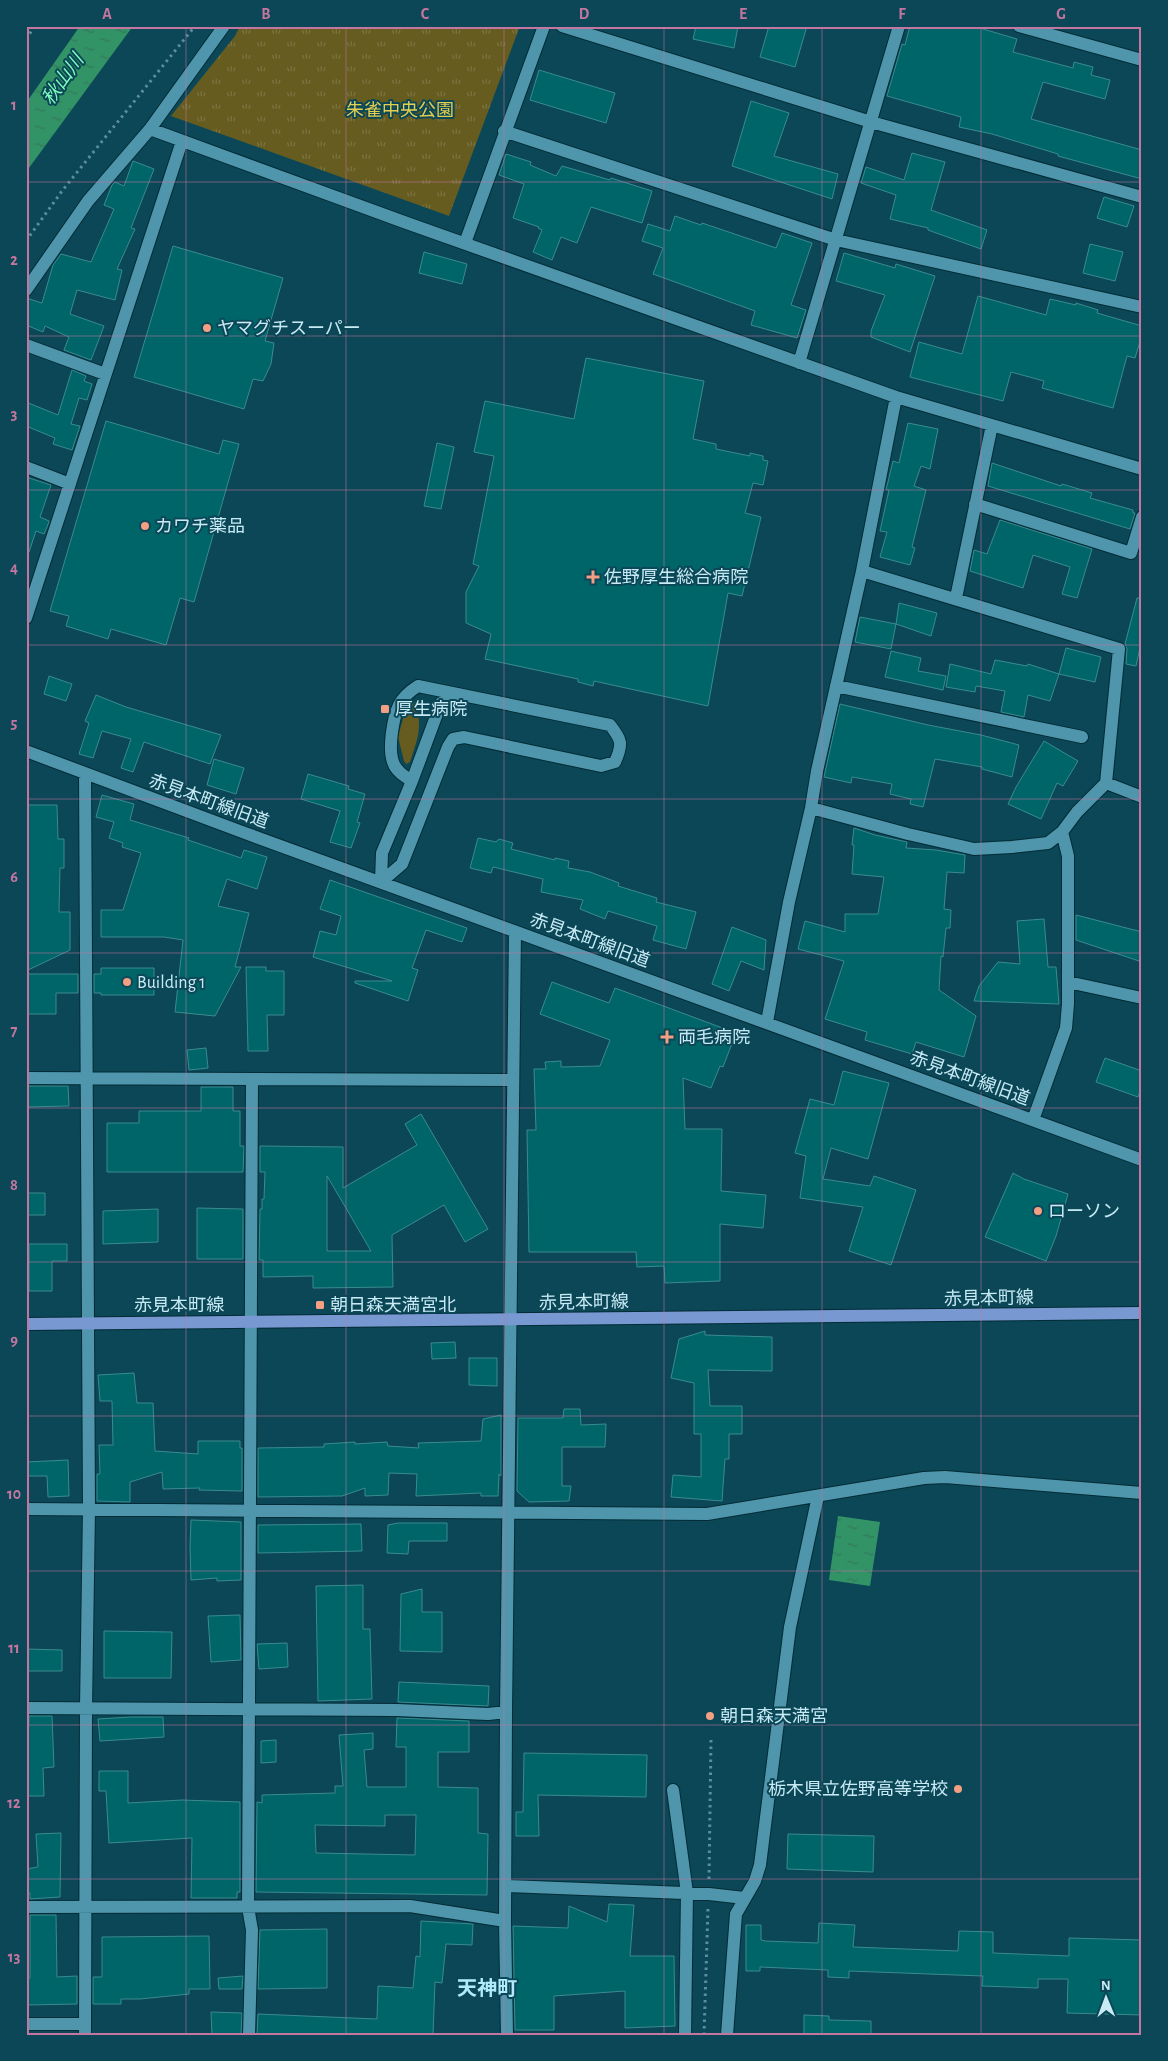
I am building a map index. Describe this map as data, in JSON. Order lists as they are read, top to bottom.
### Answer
{
  "streets": {
    "main road": ["赤見本町線"],
    "street": ["赤見本町線旧道"]
  },
  "districts": ["天神町"],
  "water": ["秋山川"],
  "parks": ["朱雀中央公園"],
  "places": {
    "other": [
      "ヤマグチスーパー",
      "カワチ薬品",
      "Building 1",
      "ローソン",
      "朝日森天満宮",
      "栃木県立佐野高等学校"
    ],
    "health": ["佐野厚生総合病院", "両毛病院"],
    "transit": ["厚生病院", "朝日森天満宮北"]
  },
  "north": "top",
  "grid": {
    "columns": [
      "A",
      "B",
      "C",
      "D",
      "E",
      "F",
      "G"
    ],
    "rows": [
      "1",
      "2",
      "3",
      "4",
      "5",
      "6",
      "7",
      "8",
      "9",
      "10",
      "11",
      "12",
      "13"
    ]
  }
}
